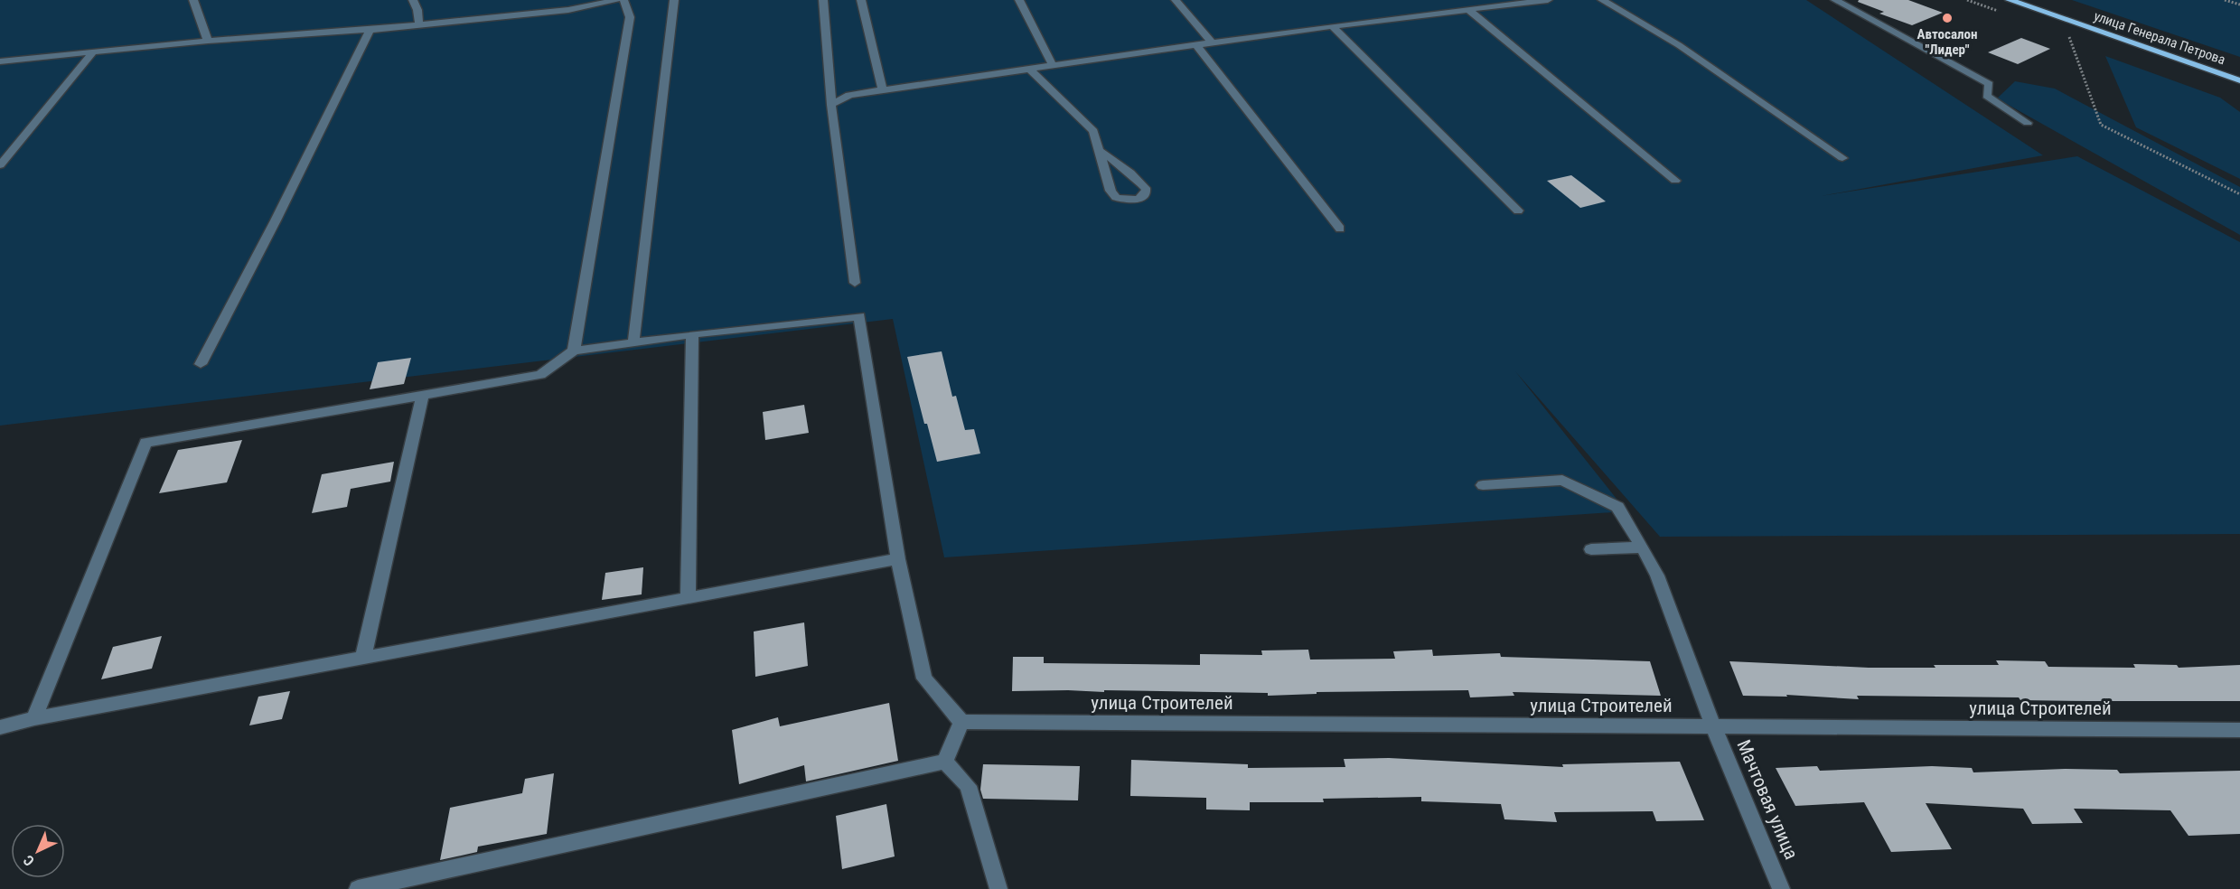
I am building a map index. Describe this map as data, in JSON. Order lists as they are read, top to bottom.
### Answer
{
  "streets": {
    "main road": ["улица Генерала Петрова"],
    "lane": ["улица Строителей", "Мачтовая улица"]
  },
  "crossings": [
    ["улица Строителей", "Мачтовая улица"]
  ],
  "places": ["Автосалон \"Лидер\""],
  "north": "bottom left"
}
